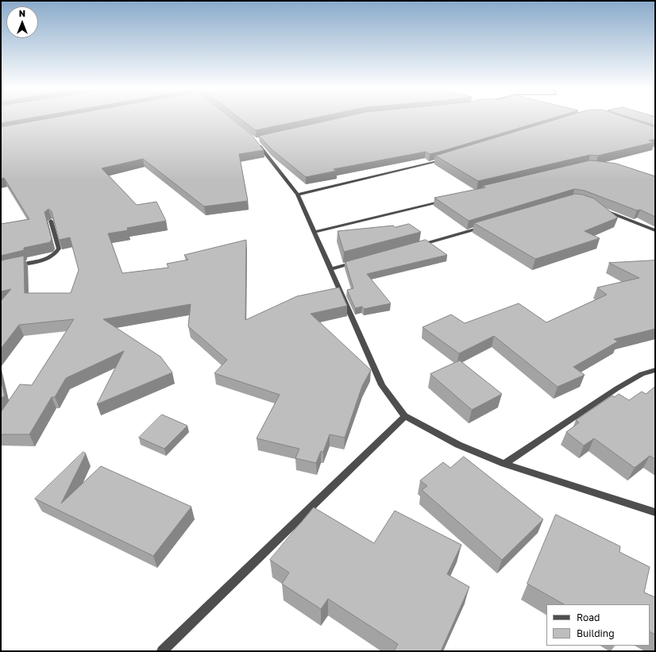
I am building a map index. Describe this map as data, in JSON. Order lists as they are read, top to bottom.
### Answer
{
  "legend": ["Road", "Building"],
  "north": "top"
}
